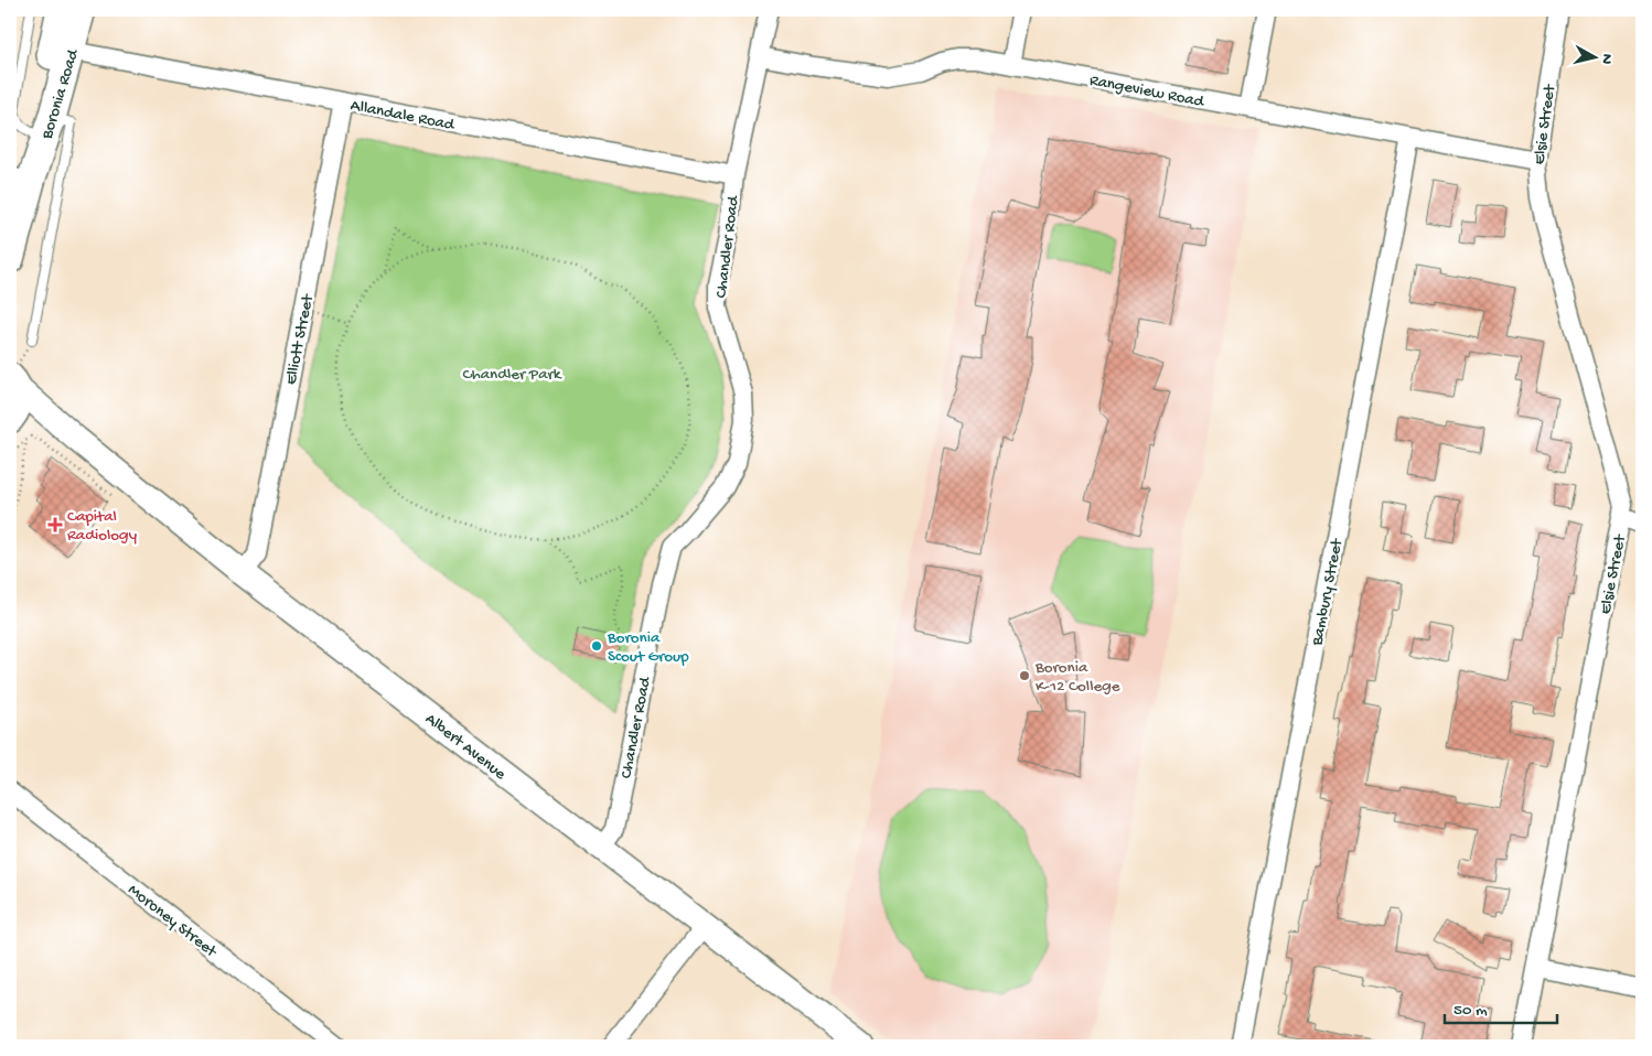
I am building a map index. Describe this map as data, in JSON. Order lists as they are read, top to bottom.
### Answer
{
  "streets": {
    "main road": ["Boronia Road", "Albert Avenue"],
    "street": [
      "Rangeview Road",
      "Allandale Road",
      "Elsie Street",
      "Chandler Road",
      "Elliott Street",
      "Bambury Street",
      "Moroney Street"
    ]
  },
  "crossings": [
    ["Rangeview Road", "Elsie Street"],
    ["Rangeview Road", "Chandler Road"],
    ["Rangeview Road", "Bambury Street"],
    ["Boronia Road", "Allandale Road"],
    ["Allandale Road", "Chandler Road"],
    ["Allandale Road", "Elliott Street"],
    ["Chandler Road", "Albert Avenue"],
    ["Elliott Street", "Albert Avenue"]
  ],
  "parks": ["Chandler Park"],
  "places": {
    "health": ["Capital Radiology"],
    "other": ["Boronia Scout Group", "Boronia K-12 College"]
  },
  "scale_bar": "50 m",
  "north": "right"
}
